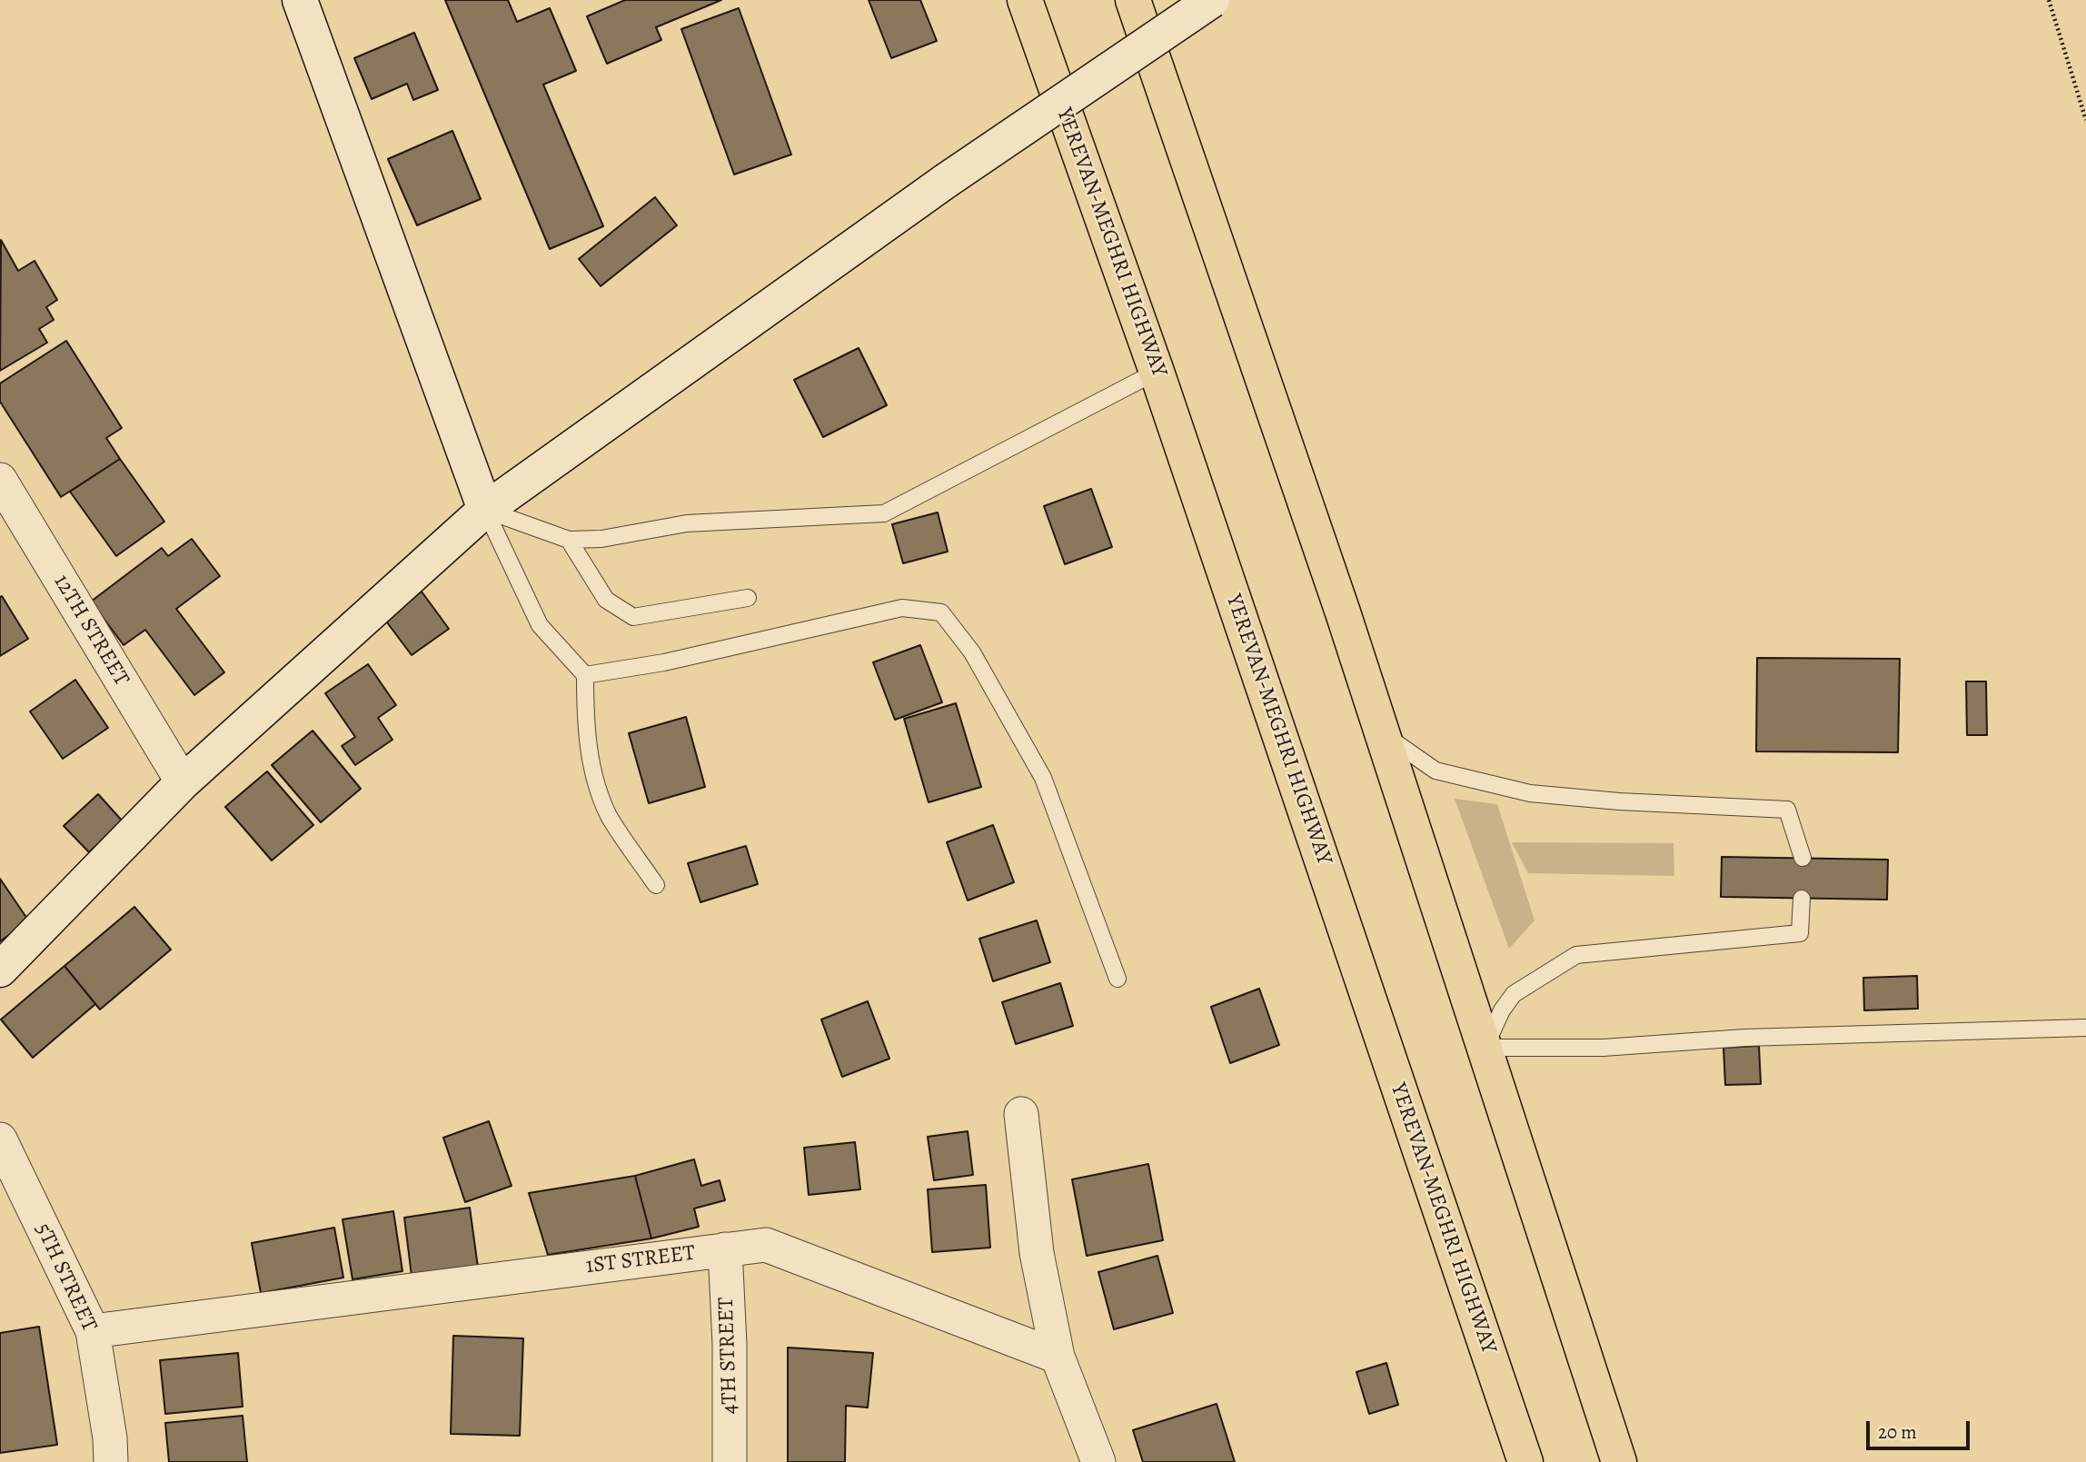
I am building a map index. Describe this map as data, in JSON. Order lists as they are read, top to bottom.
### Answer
{
  "streets": {
    "highway": ["YEREVAN-MEGHRI HIGHWAY"],
    "street": [
      "12TH STREET",
      "1ST STREET",
      "5TH STREET",
      "4TH STREET"
    ]
  },
  "crossings": [
    ["1ST STREET", "5TH STREET"],
    ["1ST STREET", "4TH STREET"]
  ],
  "scale_bar": "20 m"
}
